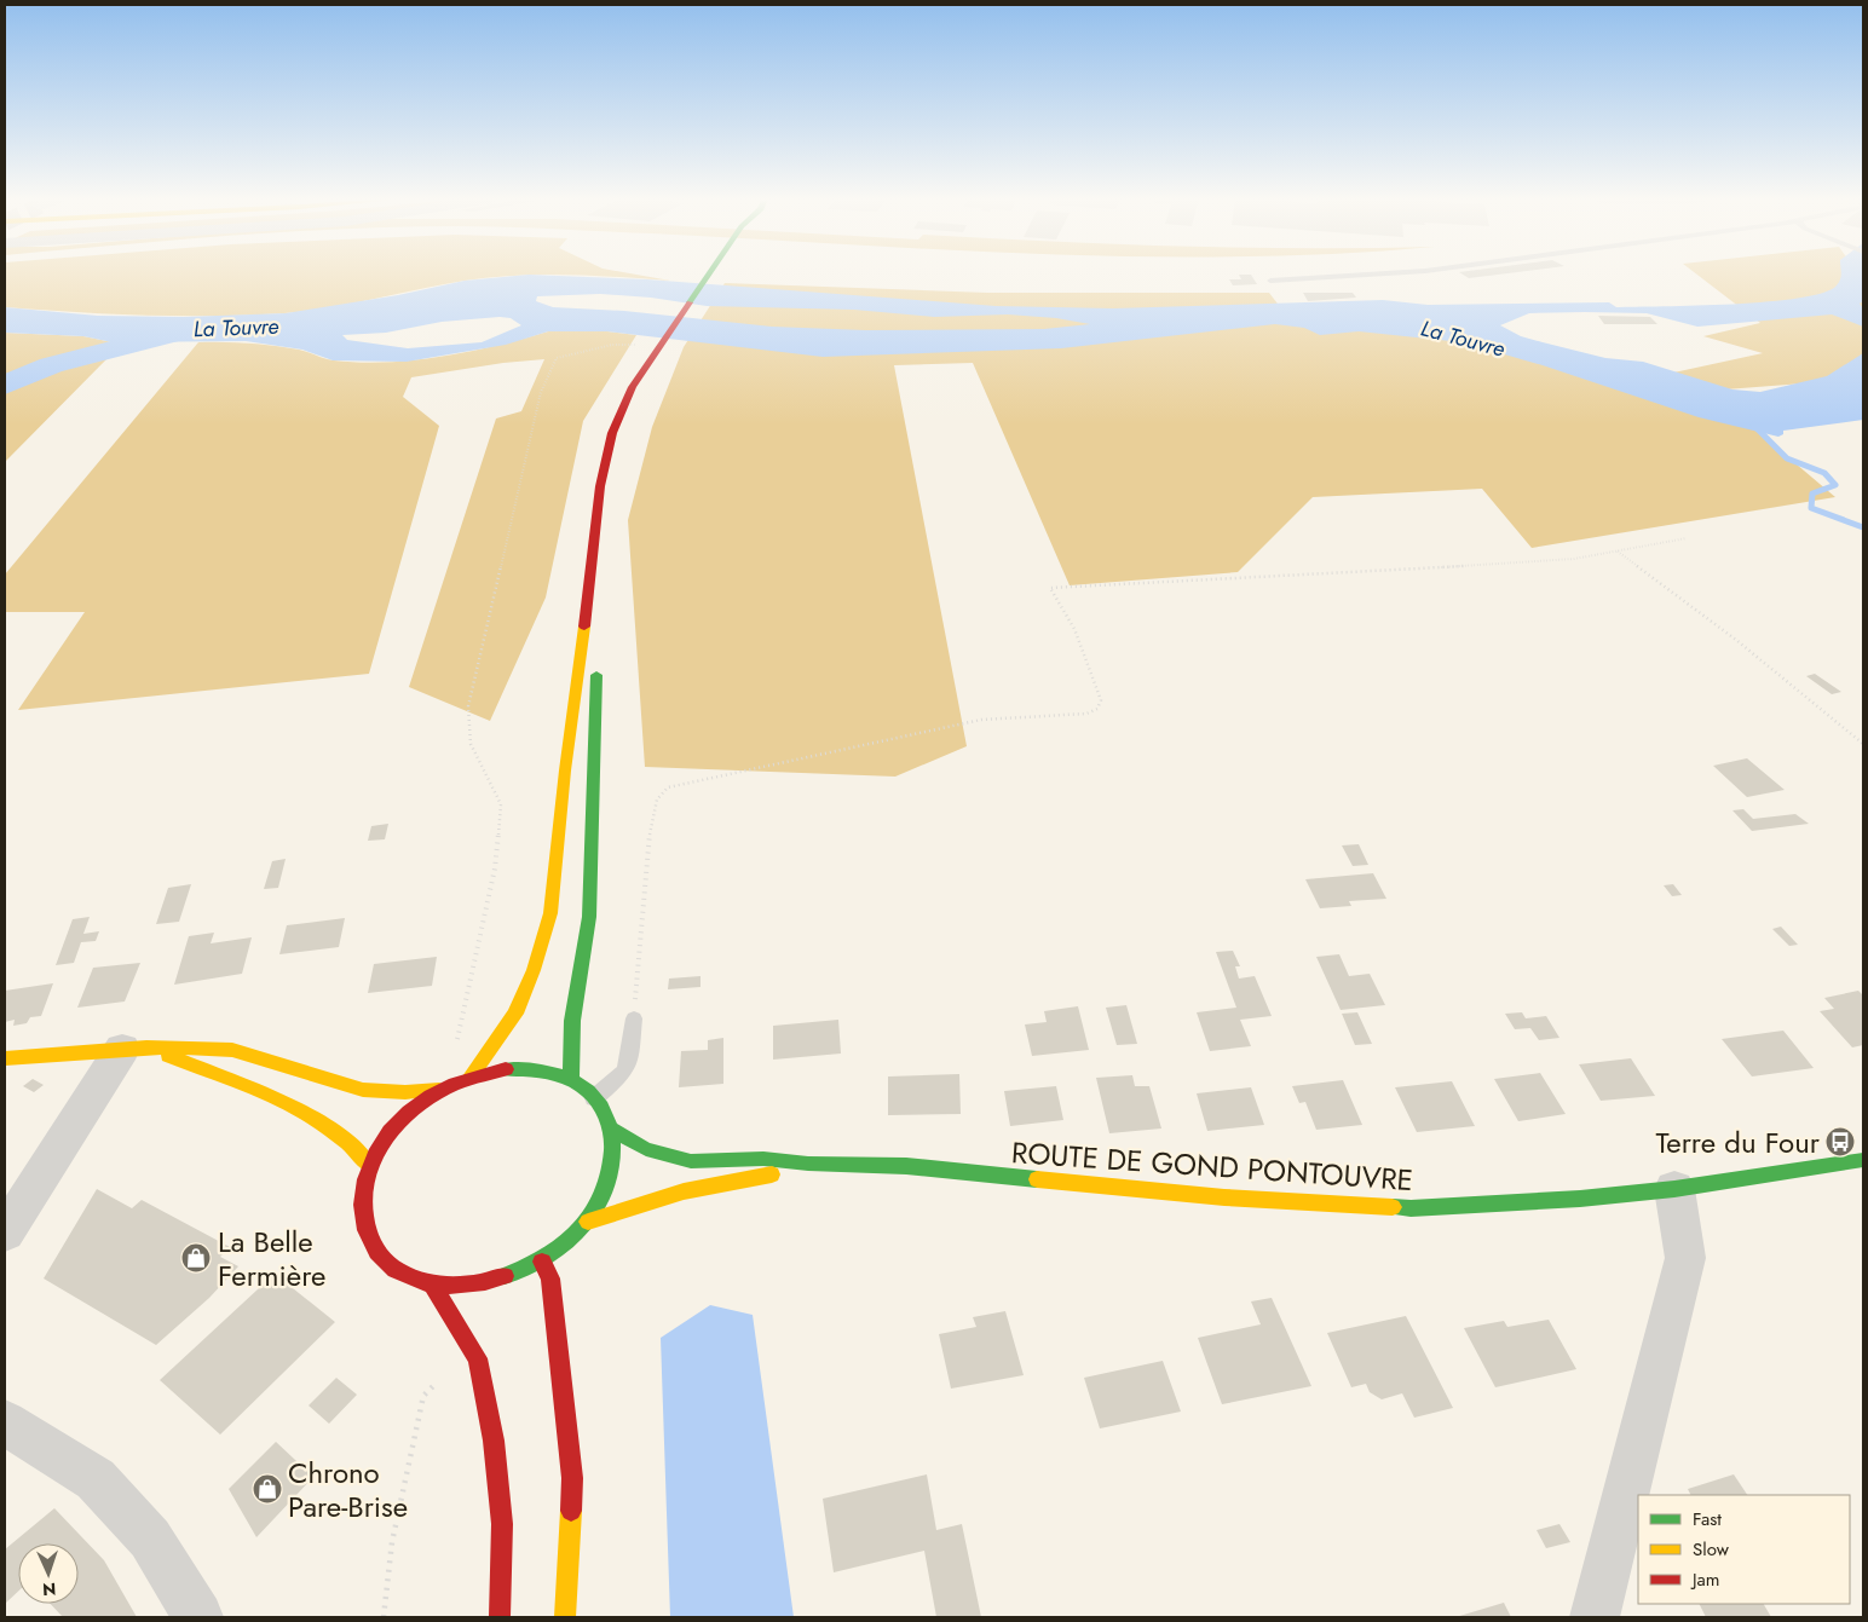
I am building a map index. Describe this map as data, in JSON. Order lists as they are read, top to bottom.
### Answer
{
  "streets": {
    "main road": ["ROUTE DE GOND PONTOUVRE"]
  },
  "water": ["La Touvre"],
  "places": {
    "bus stop": ["Terre du Four"],
    "shop": ["La Belle Fermière", "Chrono Pare-Brise"]
  },
  "legend": ["Fast", "Slow", "Jam"],
  "north": "bottom"
}
